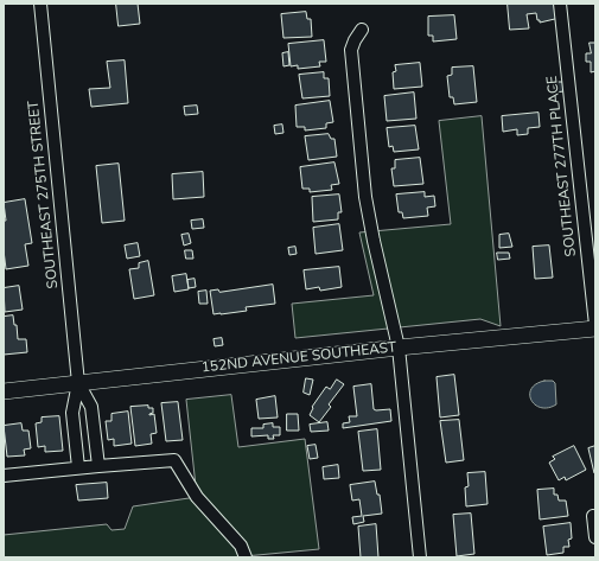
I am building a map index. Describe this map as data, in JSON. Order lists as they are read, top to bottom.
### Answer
{
  "streets": {
    "street": ["SOUTHEAST 277TH PLACE", "SOUTHEAST 275TH STREET", "152ND AVENUE SOUTHEAST"]
  },
  "crossings": [
    ["SOUTHEAST 275TH STREET", "152ND AVENUE SOUTHEAST"]
  ]
}
